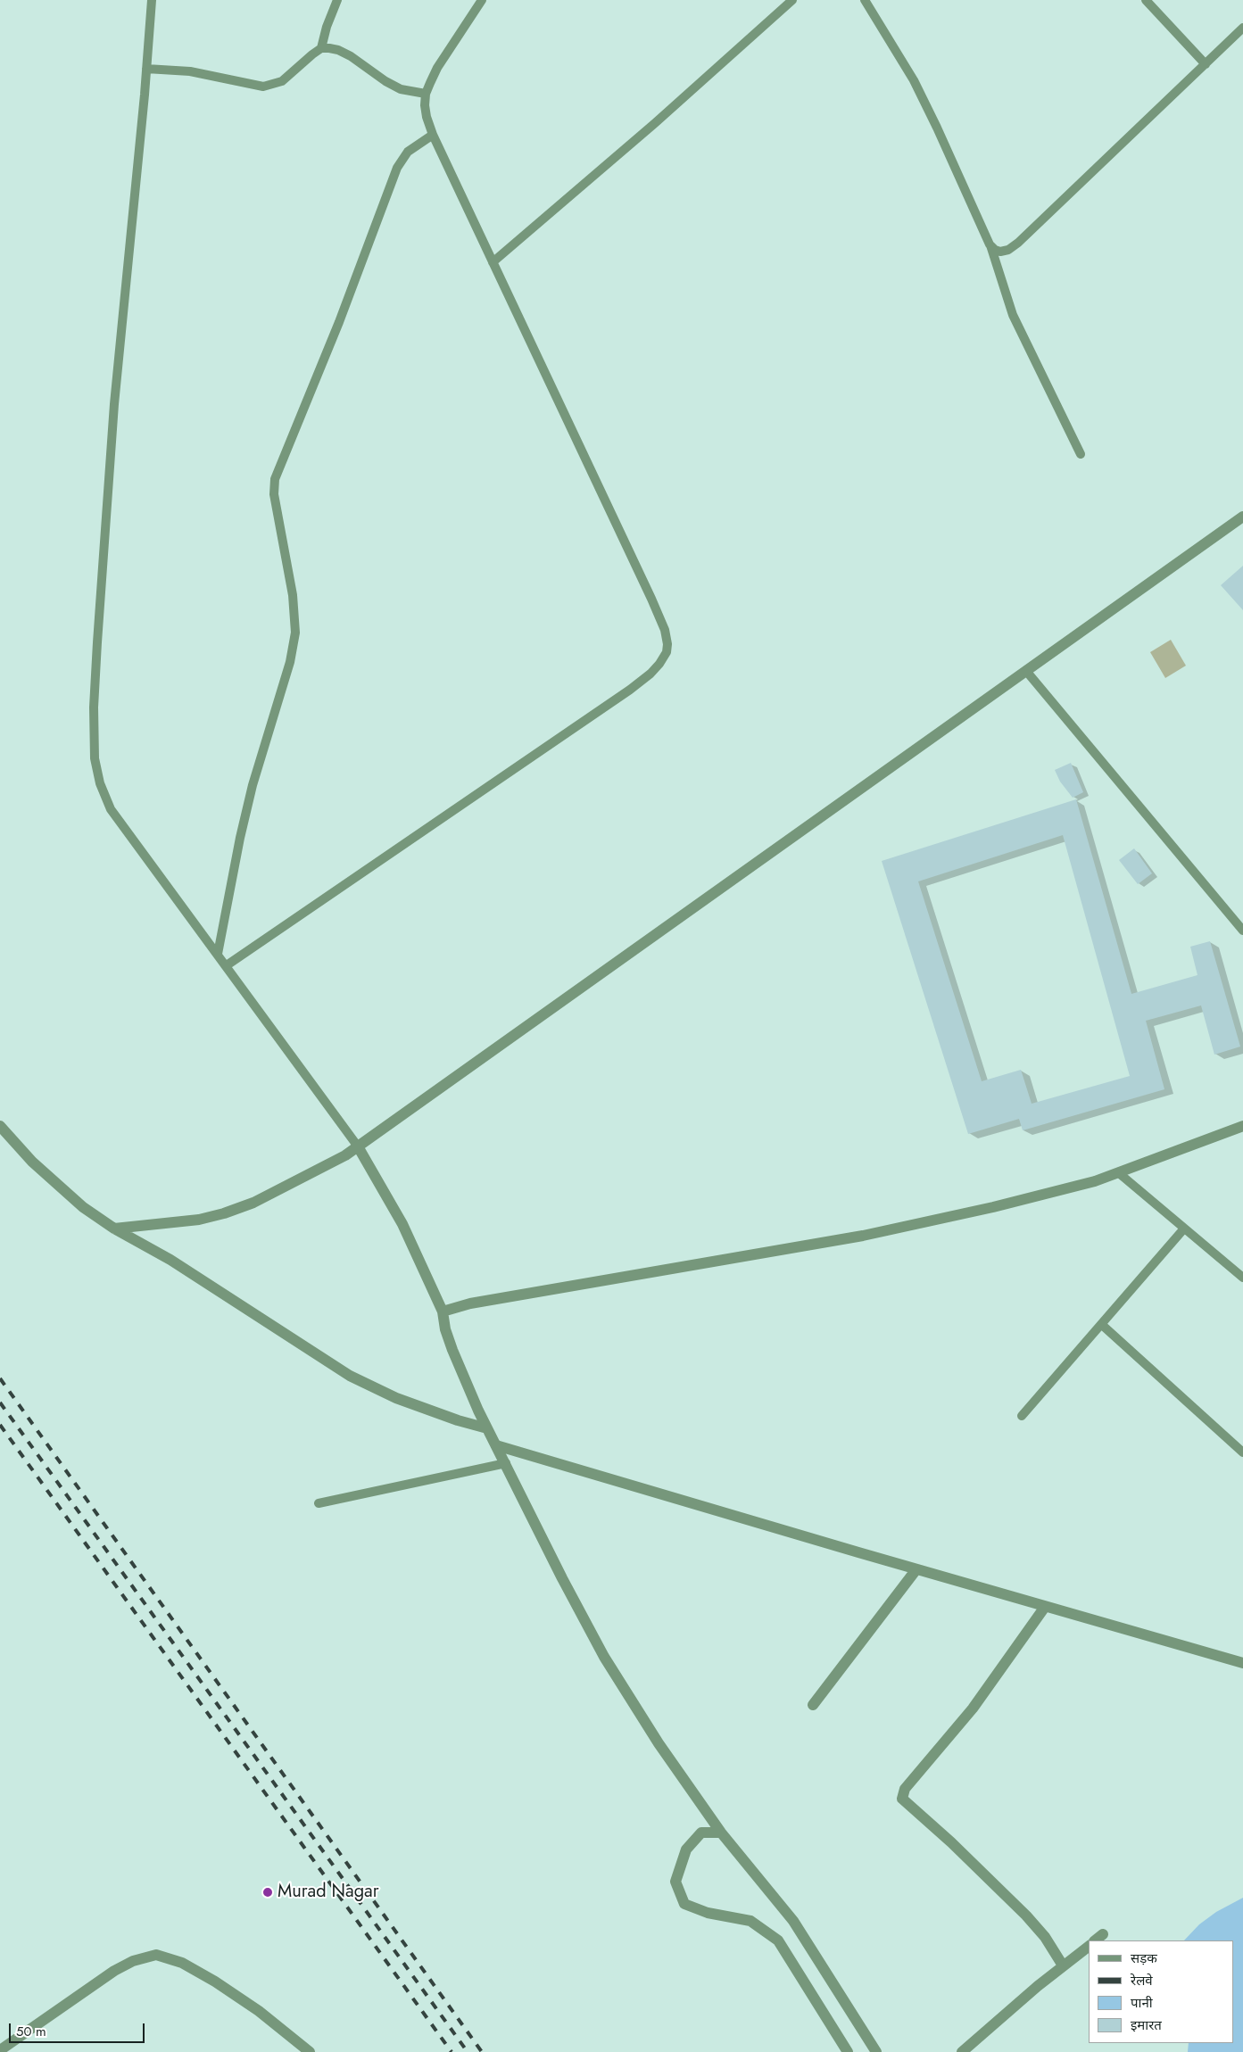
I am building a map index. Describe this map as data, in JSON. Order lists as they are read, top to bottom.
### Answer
{
  "places": ["Murad Nagar"],
  "legend": [
    "सड़क",
    "रेलवे",
    "पानी",
    "इमारत"
  ],
  "scale_bar": "50 m"
}
